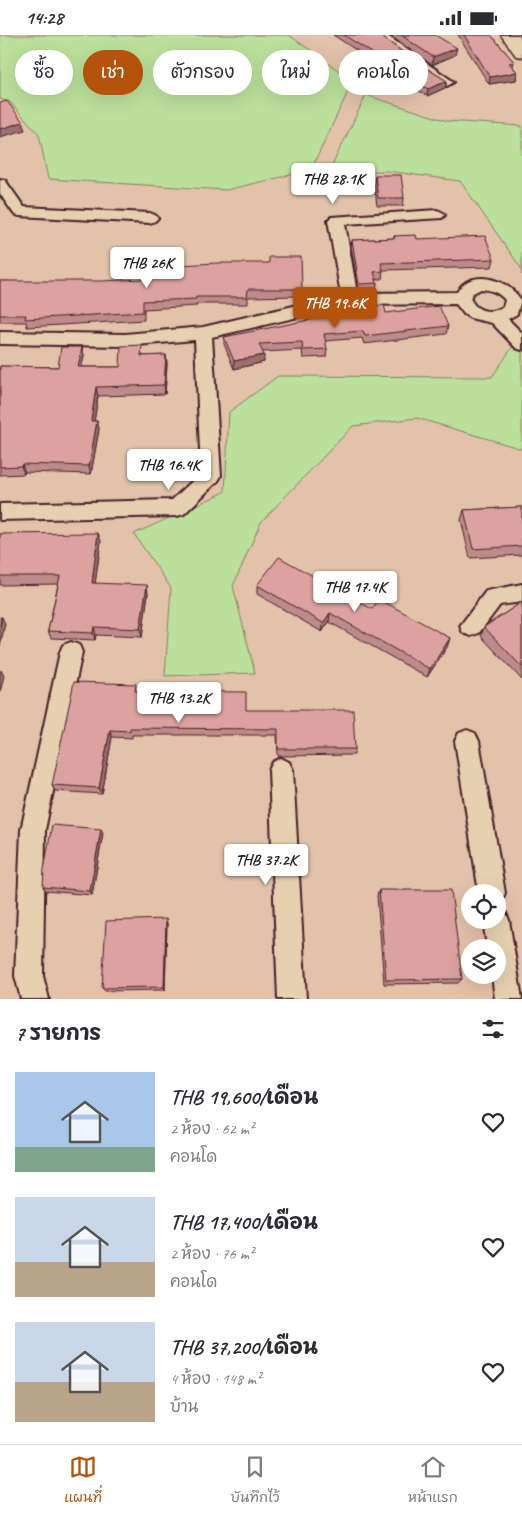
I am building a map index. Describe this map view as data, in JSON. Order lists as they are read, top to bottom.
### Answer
{
  "page": {
    "status": "14:28",
    "chip": [
      "ซื้อ",
      "เช่า",
      "ตัวกรอง",
      "ใหม่",
      "คอนโด"
    ],
    "price": [
      "THB 28.1K",
      "THB 26K",
      "THB 19.6K",
      "THB 16.4K",
      "THB 17.4K",
      "THB 13.2K",
      "THB 37.2K"
    ],
    "heading": "7 รายการ",
    "list": [
      {
        "name": "THB 19,600/เดือน",
        "note": "2 ห้อง · 62 m² · คอนโด"
      },
      {
        "name": "THB 17,400/เดือน",
        "note": "2 ห้อง · 76 m² · คอนโด"
      },
      {
        "name": "THB 37,200/เดือน",
        "note": "4 ห้อง · 148 m² · บ้าน"
      }
    ],
    "tabs": ["แผนที่", "บันทึกไว้", "หน้าแรก"]
  }
}
